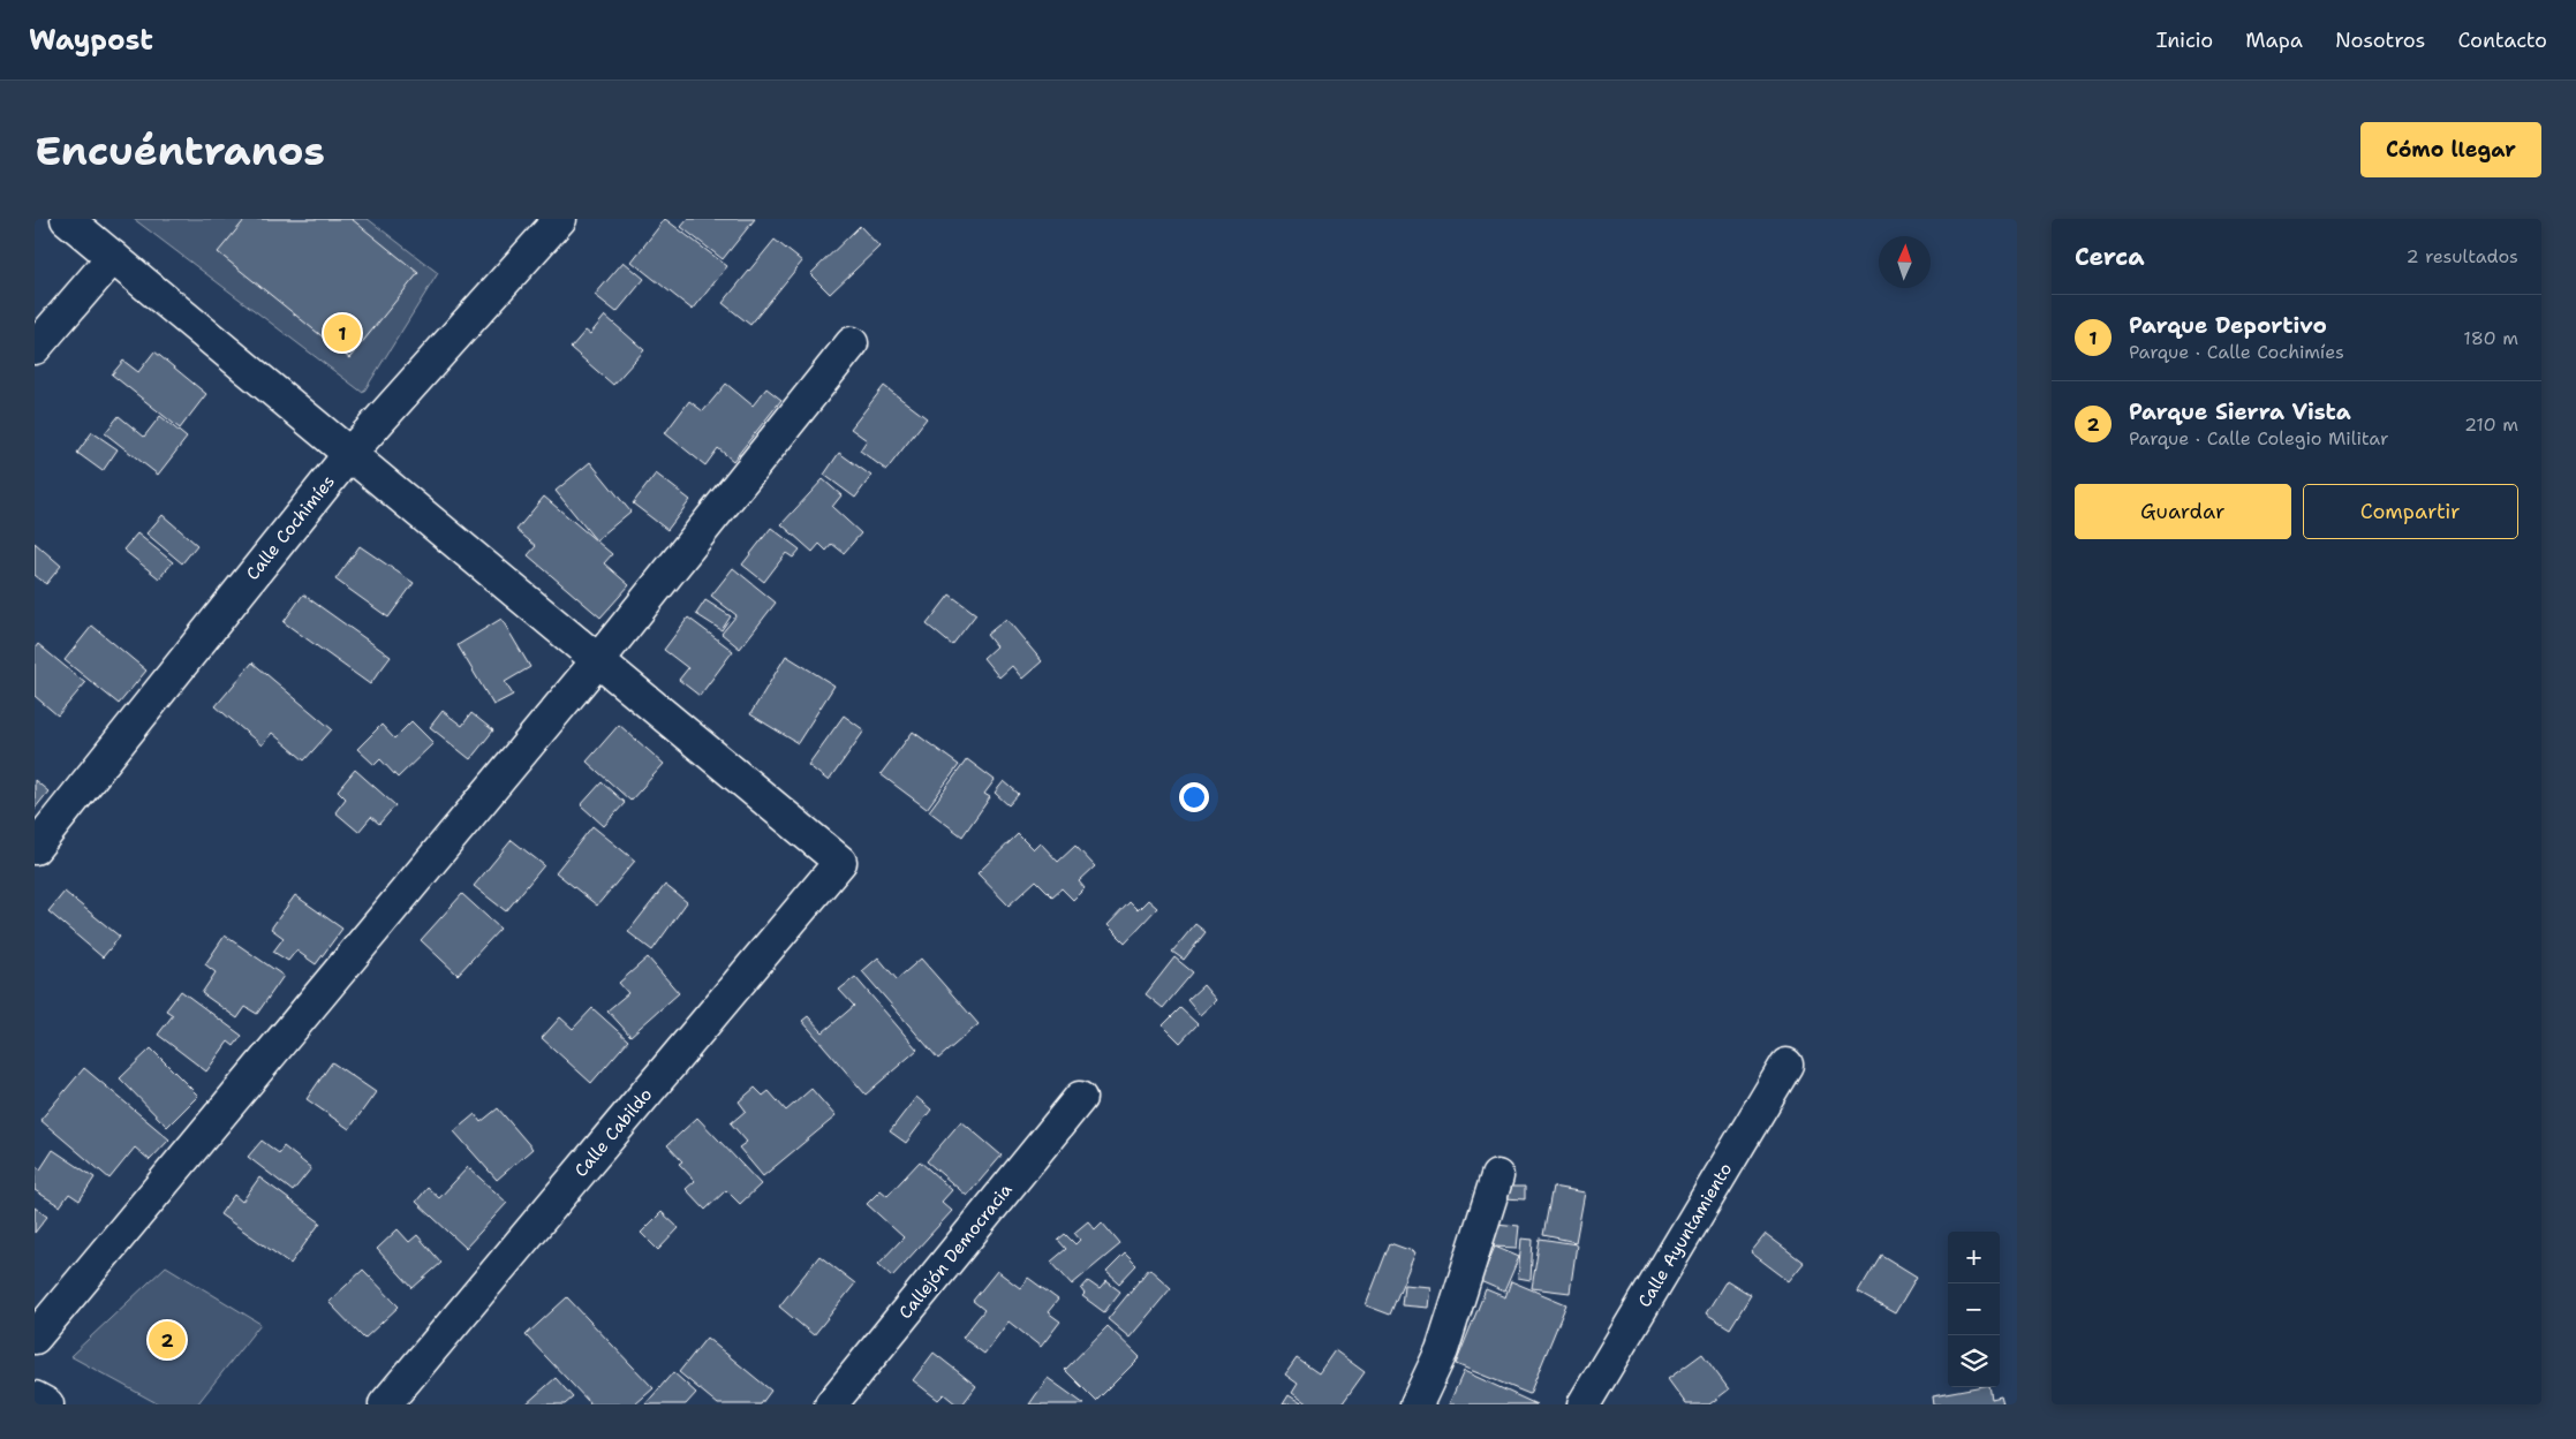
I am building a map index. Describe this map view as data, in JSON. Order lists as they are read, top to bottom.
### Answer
{
  "streets": {
    "street": [
      "Calle Cochimíes",
      "Calle Cabildo",
      "Calle Ayuntamiento",
      "Callejón Democracia"
    ]
  },
  "north": "top",
  "page": {
    "header": "Waypost",
    "nav": [
      "Inicio",
      "Mapa",
      "Nosotros",
      "Contacto"
    ],
    "buttons": [
      "Cómo llegar",
      ["Guardar", "Compartir"]
    ],
    "title": "Encuéntranos",
    "heading": ["Cerca", "2 resultados"],
    "list": [
      {
        "mark": "1",
        "name": "Parque Deportivo",
        "note": "Parque · Calle Cochimíes",
        "value": "180 m"
      },
      {
        "mark": "2",
        "name": "Parque Sierra Vista",
        "note": "Parque · Calle Colegio Militar",
        "value": "210 m"
      }
    ],
    "pins": ["1", "2"],
    "map_buttons": ["+", "−"]
  }
}
